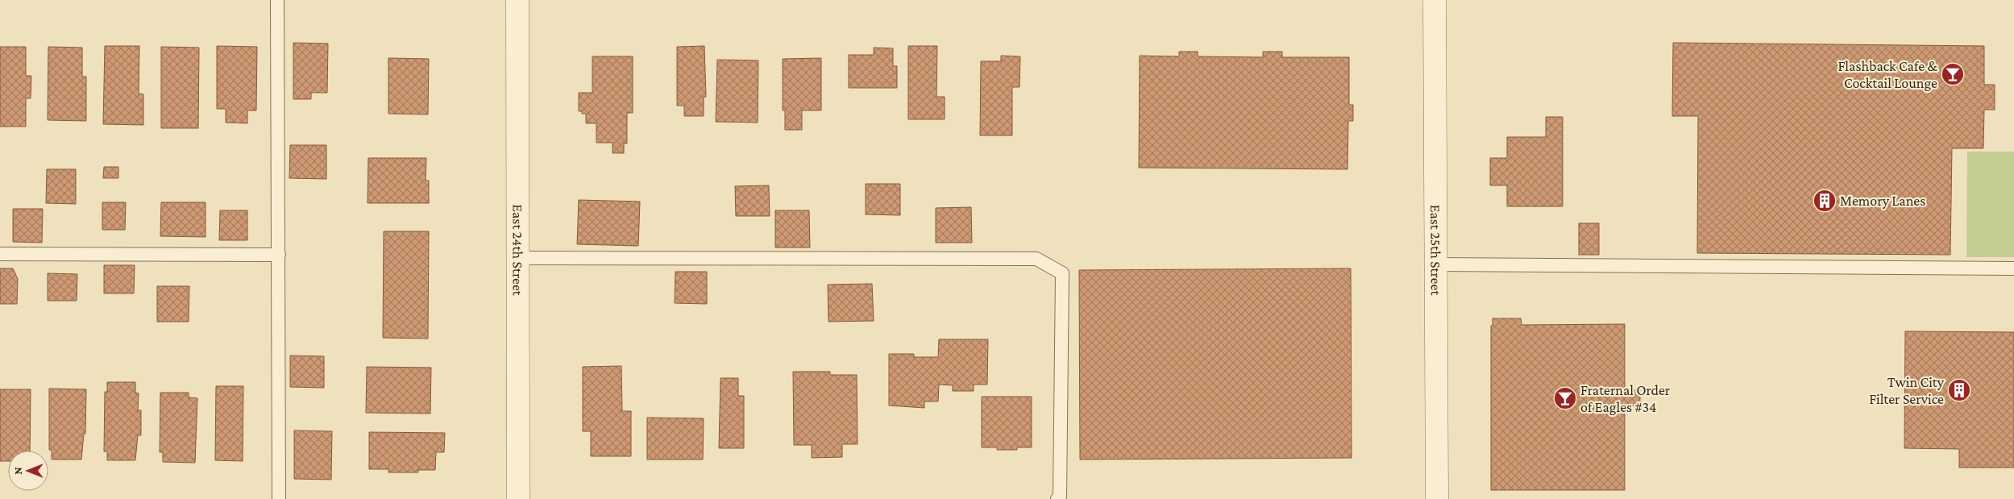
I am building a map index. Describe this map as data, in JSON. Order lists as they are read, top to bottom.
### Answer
{
  "streets": {
    "street": ["East 24th Street", "East 25th Street"]
  },
  "places": {
    "bar": ["Flashback Cafe & Cocktail Lounge", "Fraternal Order of Eagles #34"],
    "building": ["Memory Lanes", "Twin City Filter Service"]
  },
  "north": "left"
}
